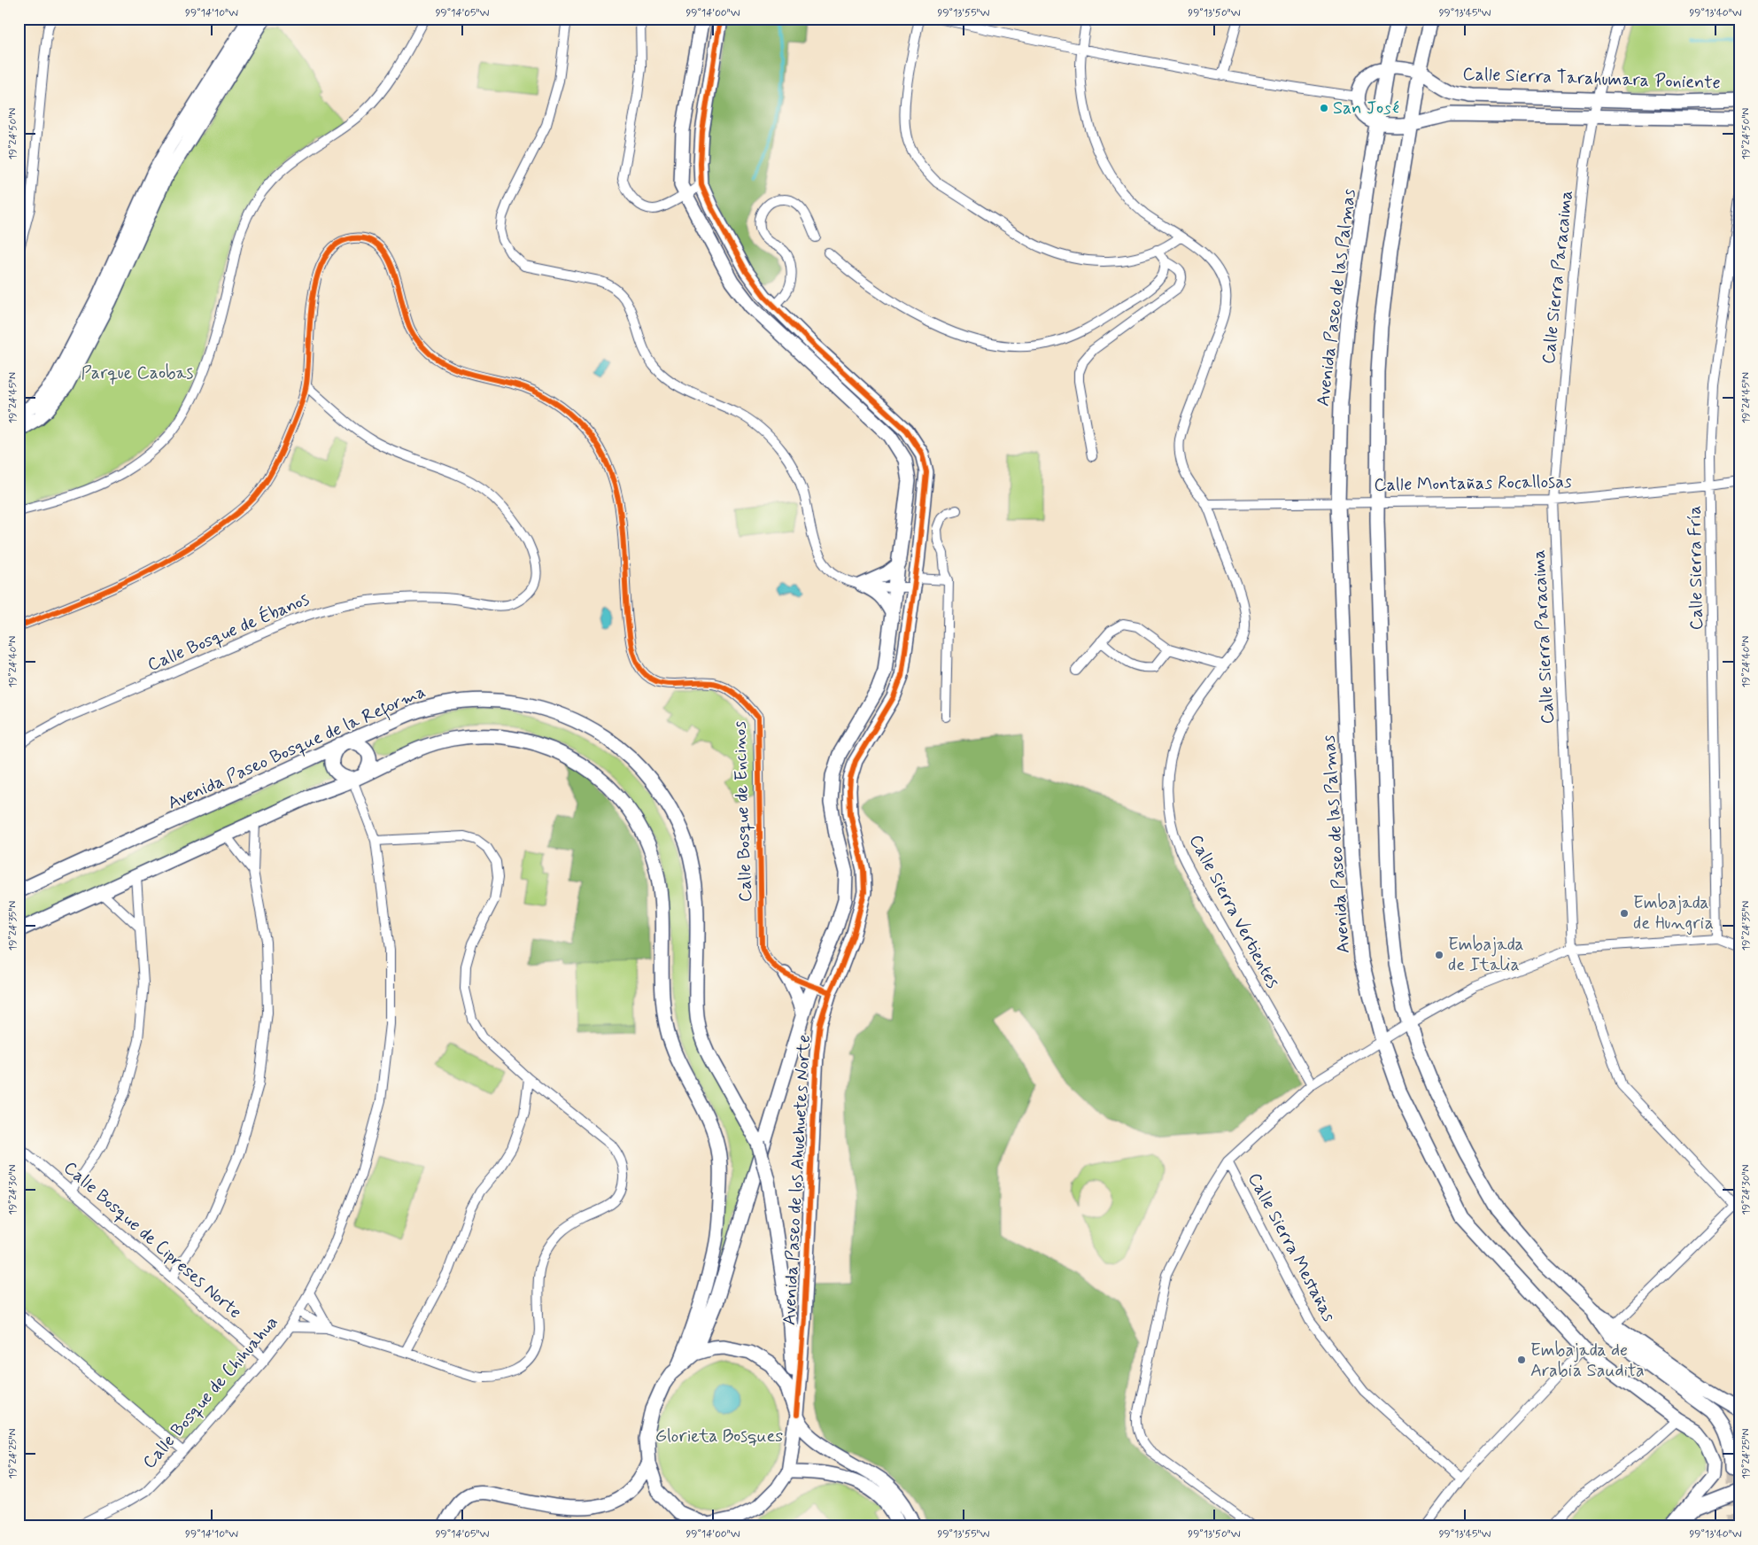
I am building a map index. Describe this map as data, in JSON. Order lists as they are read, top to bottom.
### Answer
{
  "streets": {
    "main road": [
      "Calle Sierra Tarahumara Poniente",
      "Avenida Paseo de las Palmas",
      "Avenida Paseo Bosque de la Reforma",
      "Avenida Paseo de los Ahuehuetes Norte"
    ],
    "street": [
      "Calle Sierra Paracaima",
      "Calle Montañas Rocallosas",
      "Calle Sierra Fría",
      "Calle Bosque de Ébanos",
      "Calle Bosque de Encinos",
      "Calle Sierra Vertientes",
      "Calle Bosque de Cipreses Norte",
      "Calle Sierra Mestañas",
      "Calle Bosque de Chihuahua"
    ]
  },
  "crossings": [
    ["Calle Sierra Tarahumara Poniente", "Calle Sierra Paracaima"],
    ["Calle Sierra Tarahumara Poniente", "Avenida Paseo de las Palmas"],
    ["Calle Sierra Paracaima", "Calle Montañas Rocallosas"],
    ["Avenida Paseo de las Palmas", "Calle Montañas Rocallosas"],
    ["Calle Montañas Rocallosas", "Calle Sierra Fría"],
    ["Calle Montañas Rocallosas", "Calle Sierra Vertientes"],
    ["Calle Bosque de Ébanos", "Calle Bosque de Encinos"],
    ["Avenida Paseo Bosque de la Reforma", "Avenida Paseo de los Ahuehuetes Norte"],
    ["Avenida Paseo Bosque de la Reforma", "Calle Bosque de Chihuahua"],
    ["Calle Bosque de Encinos", "Avenida Paseo de los Ahuehuetes Norte"],
    ["Calle Bosque de Cipreses Norte", "Calle Bosque de Chihuahua"]
  ],
  "parks": ["Parque Caobas", "Glorieta Bosques"],
  "places": [
    "San José",
    "Embajada de Hungria",
    "Embajada de Italia",
    "Embajada de Arabia Saudita"
  ],
  "coordinates": [
    "99°14'10\"W",
    "99°14'05\"W",
    "99°14'00\"W",
    "99°13'55\"W",
    "99°13'50\"W",
    "99°13'45\"W",
    "99°13'40\"W",
    "19°24'50\"N",
    "19°24'45\"N",
    "19°24'40\"N",
    "19°24'35\"N",
    "19°24'30\"N",
    "19°24'25\"N"
  ]
}
